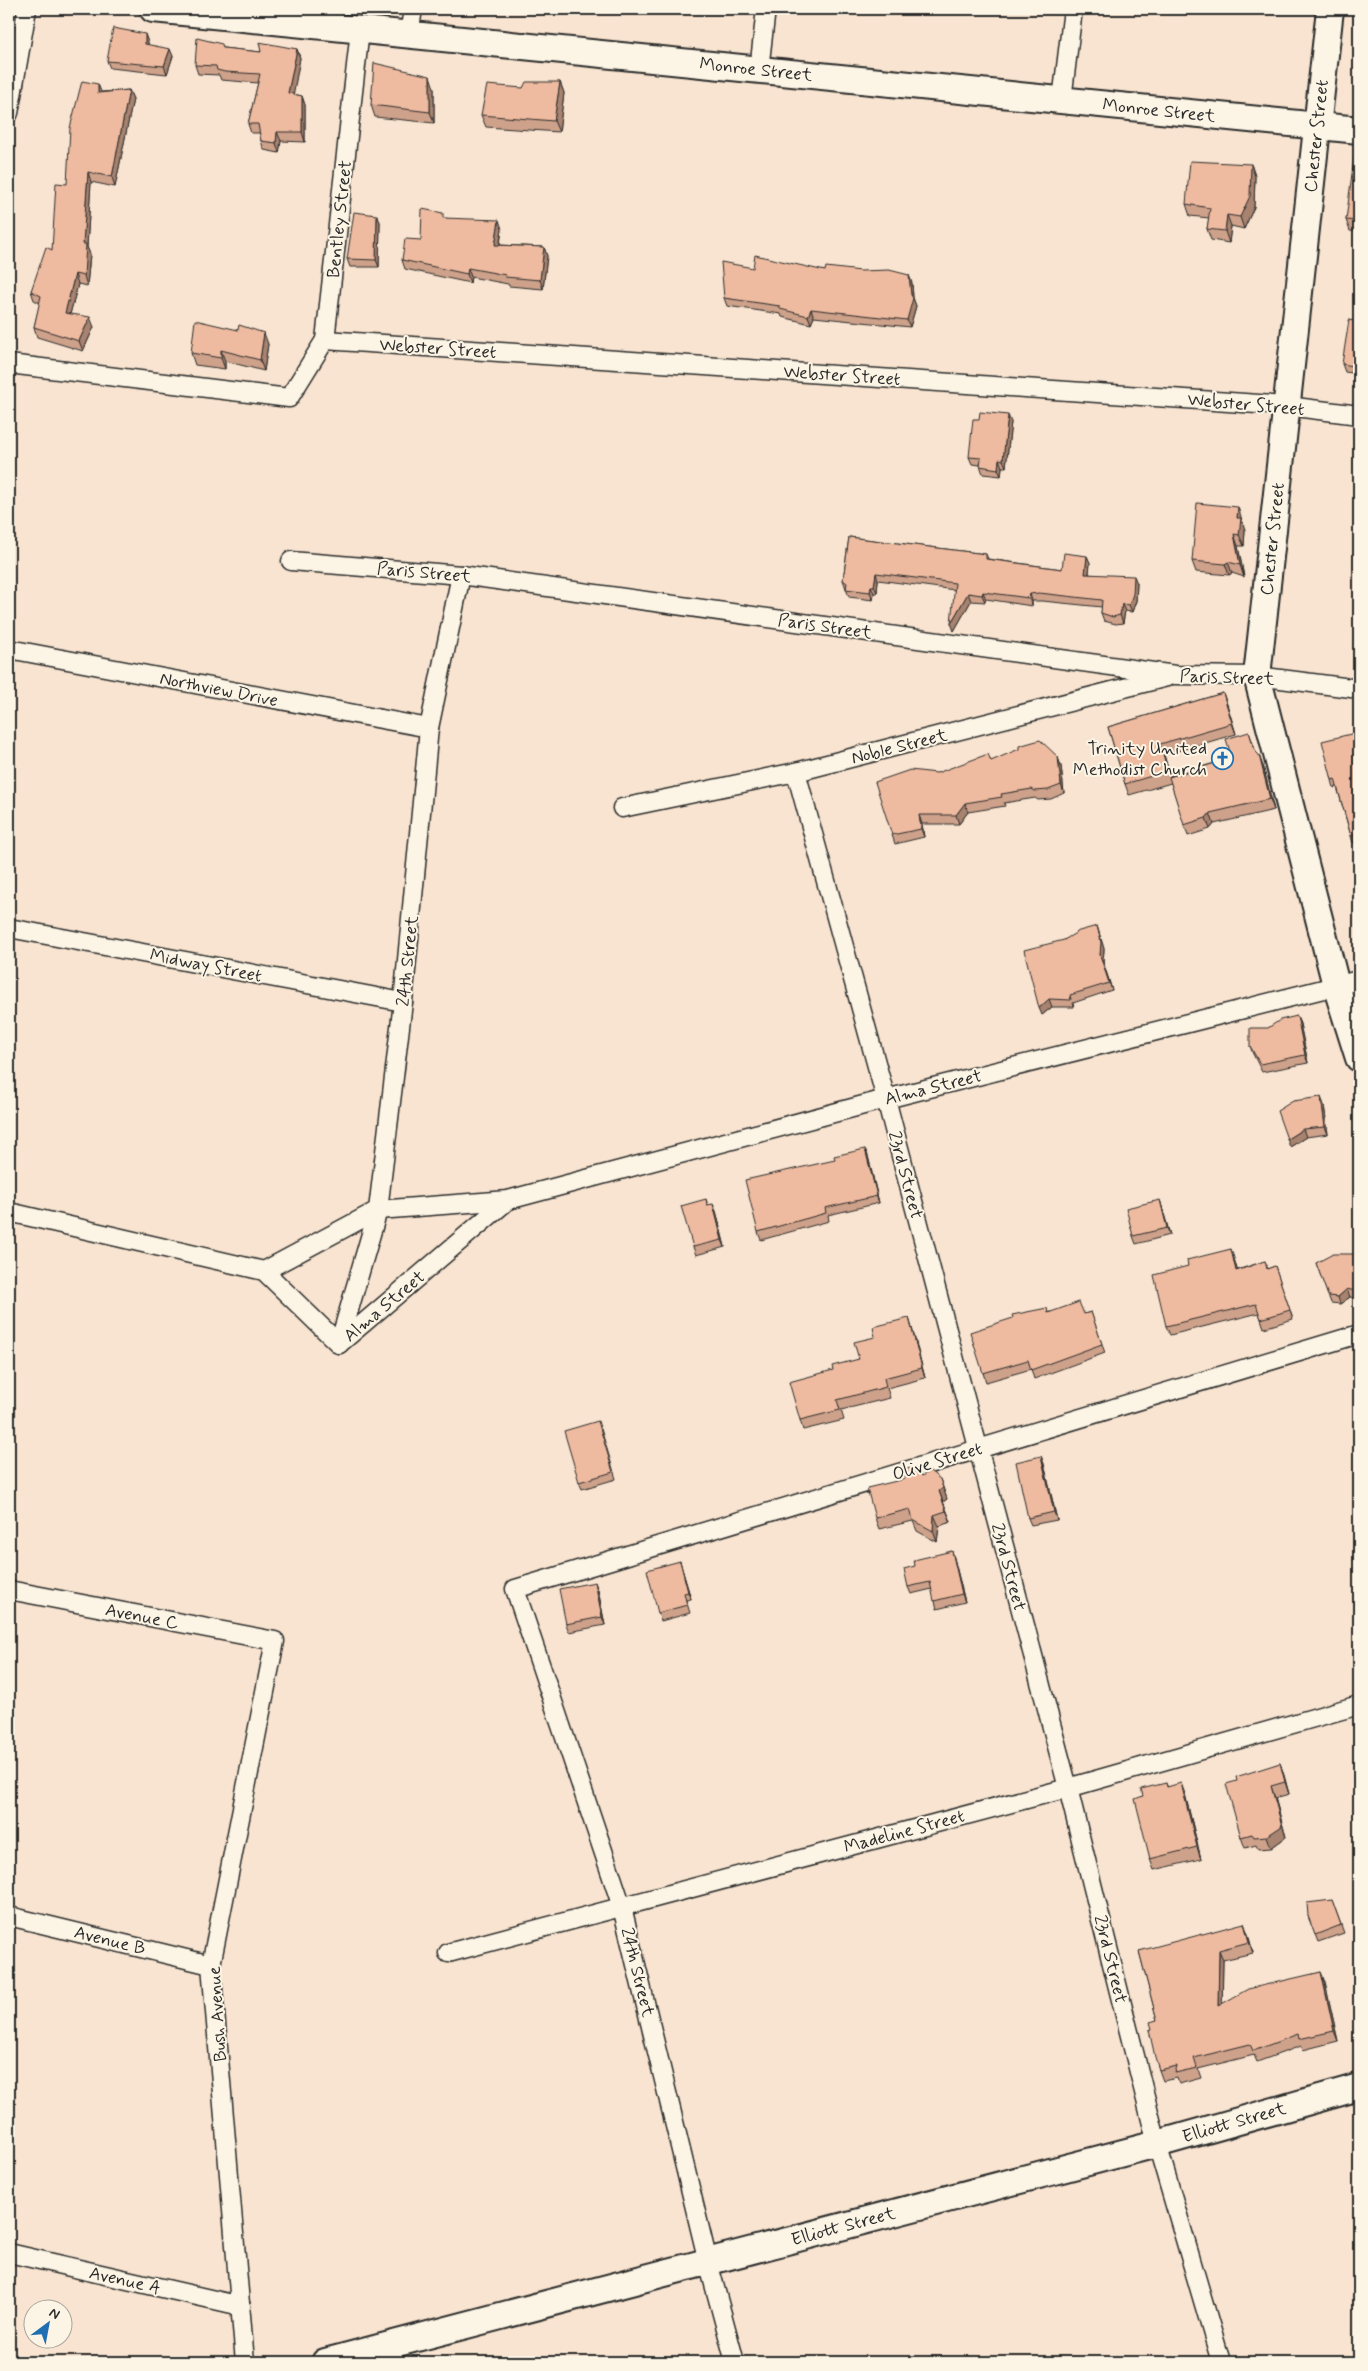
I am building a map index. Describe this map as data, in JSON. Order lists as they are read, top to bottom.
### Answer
{
  "streets": {
    "street": [
      "Monroe Street",
      "Chester Street",
      "Bentley Street",
      "Webster Street",
      "Paris Street",
      "Northview Drive",
      "Noble Street",
      "24th Street",
      "Midway Street",
      "Alma Street",
      "23rd Street",
      "Olive Street",
      "Avenue C",
      "Madeline Street",
      "Avenue B",
      "Bush Avenue",
      "Elliott Street",
      "Avenue A"
    ]
  },
  "crossings": [
    ["Monroe Street", "Chester Street"],
    ["Monroe Street", "Bentley Street"],
    ["Chester Street", "Webster Street"],
    ["Chester Street", "Paris Street"],
    ["Chester Street", "Alma Street"],
    ["Bentley Street", "Webster Street"],
    ["Paris Street", "Noble Street"],
    ["Paris Street", "24th Street"],
    ["Northview Drive", "24th Street"],
    ["Noble Street", "23rd Street"],
    ["24th Street", "Midway Street"],
    ["24th Street", "Alma Street"],
    ["24th Street", "Olive Street"],
    ["24th Street", "Madeline Street"],
    ["24th Street", "Elliott Street"],
    ["Alma Street", "23rd Street"],
    ["23rd Street", "Olive Street"],
    ["23rd Street", "Madeline Street"],
    ["23rd Street", "Elliott Street"],
    ["Avenue C", "Bush Avenue"],
    ["Avenue B", "Bush Avenue"],
    ["Bush Avenue", "Avenue A"]
  ],
  "places": {
    "church": ["Trinity United Methodist Church"]
  },
  "north": "top right"
}
